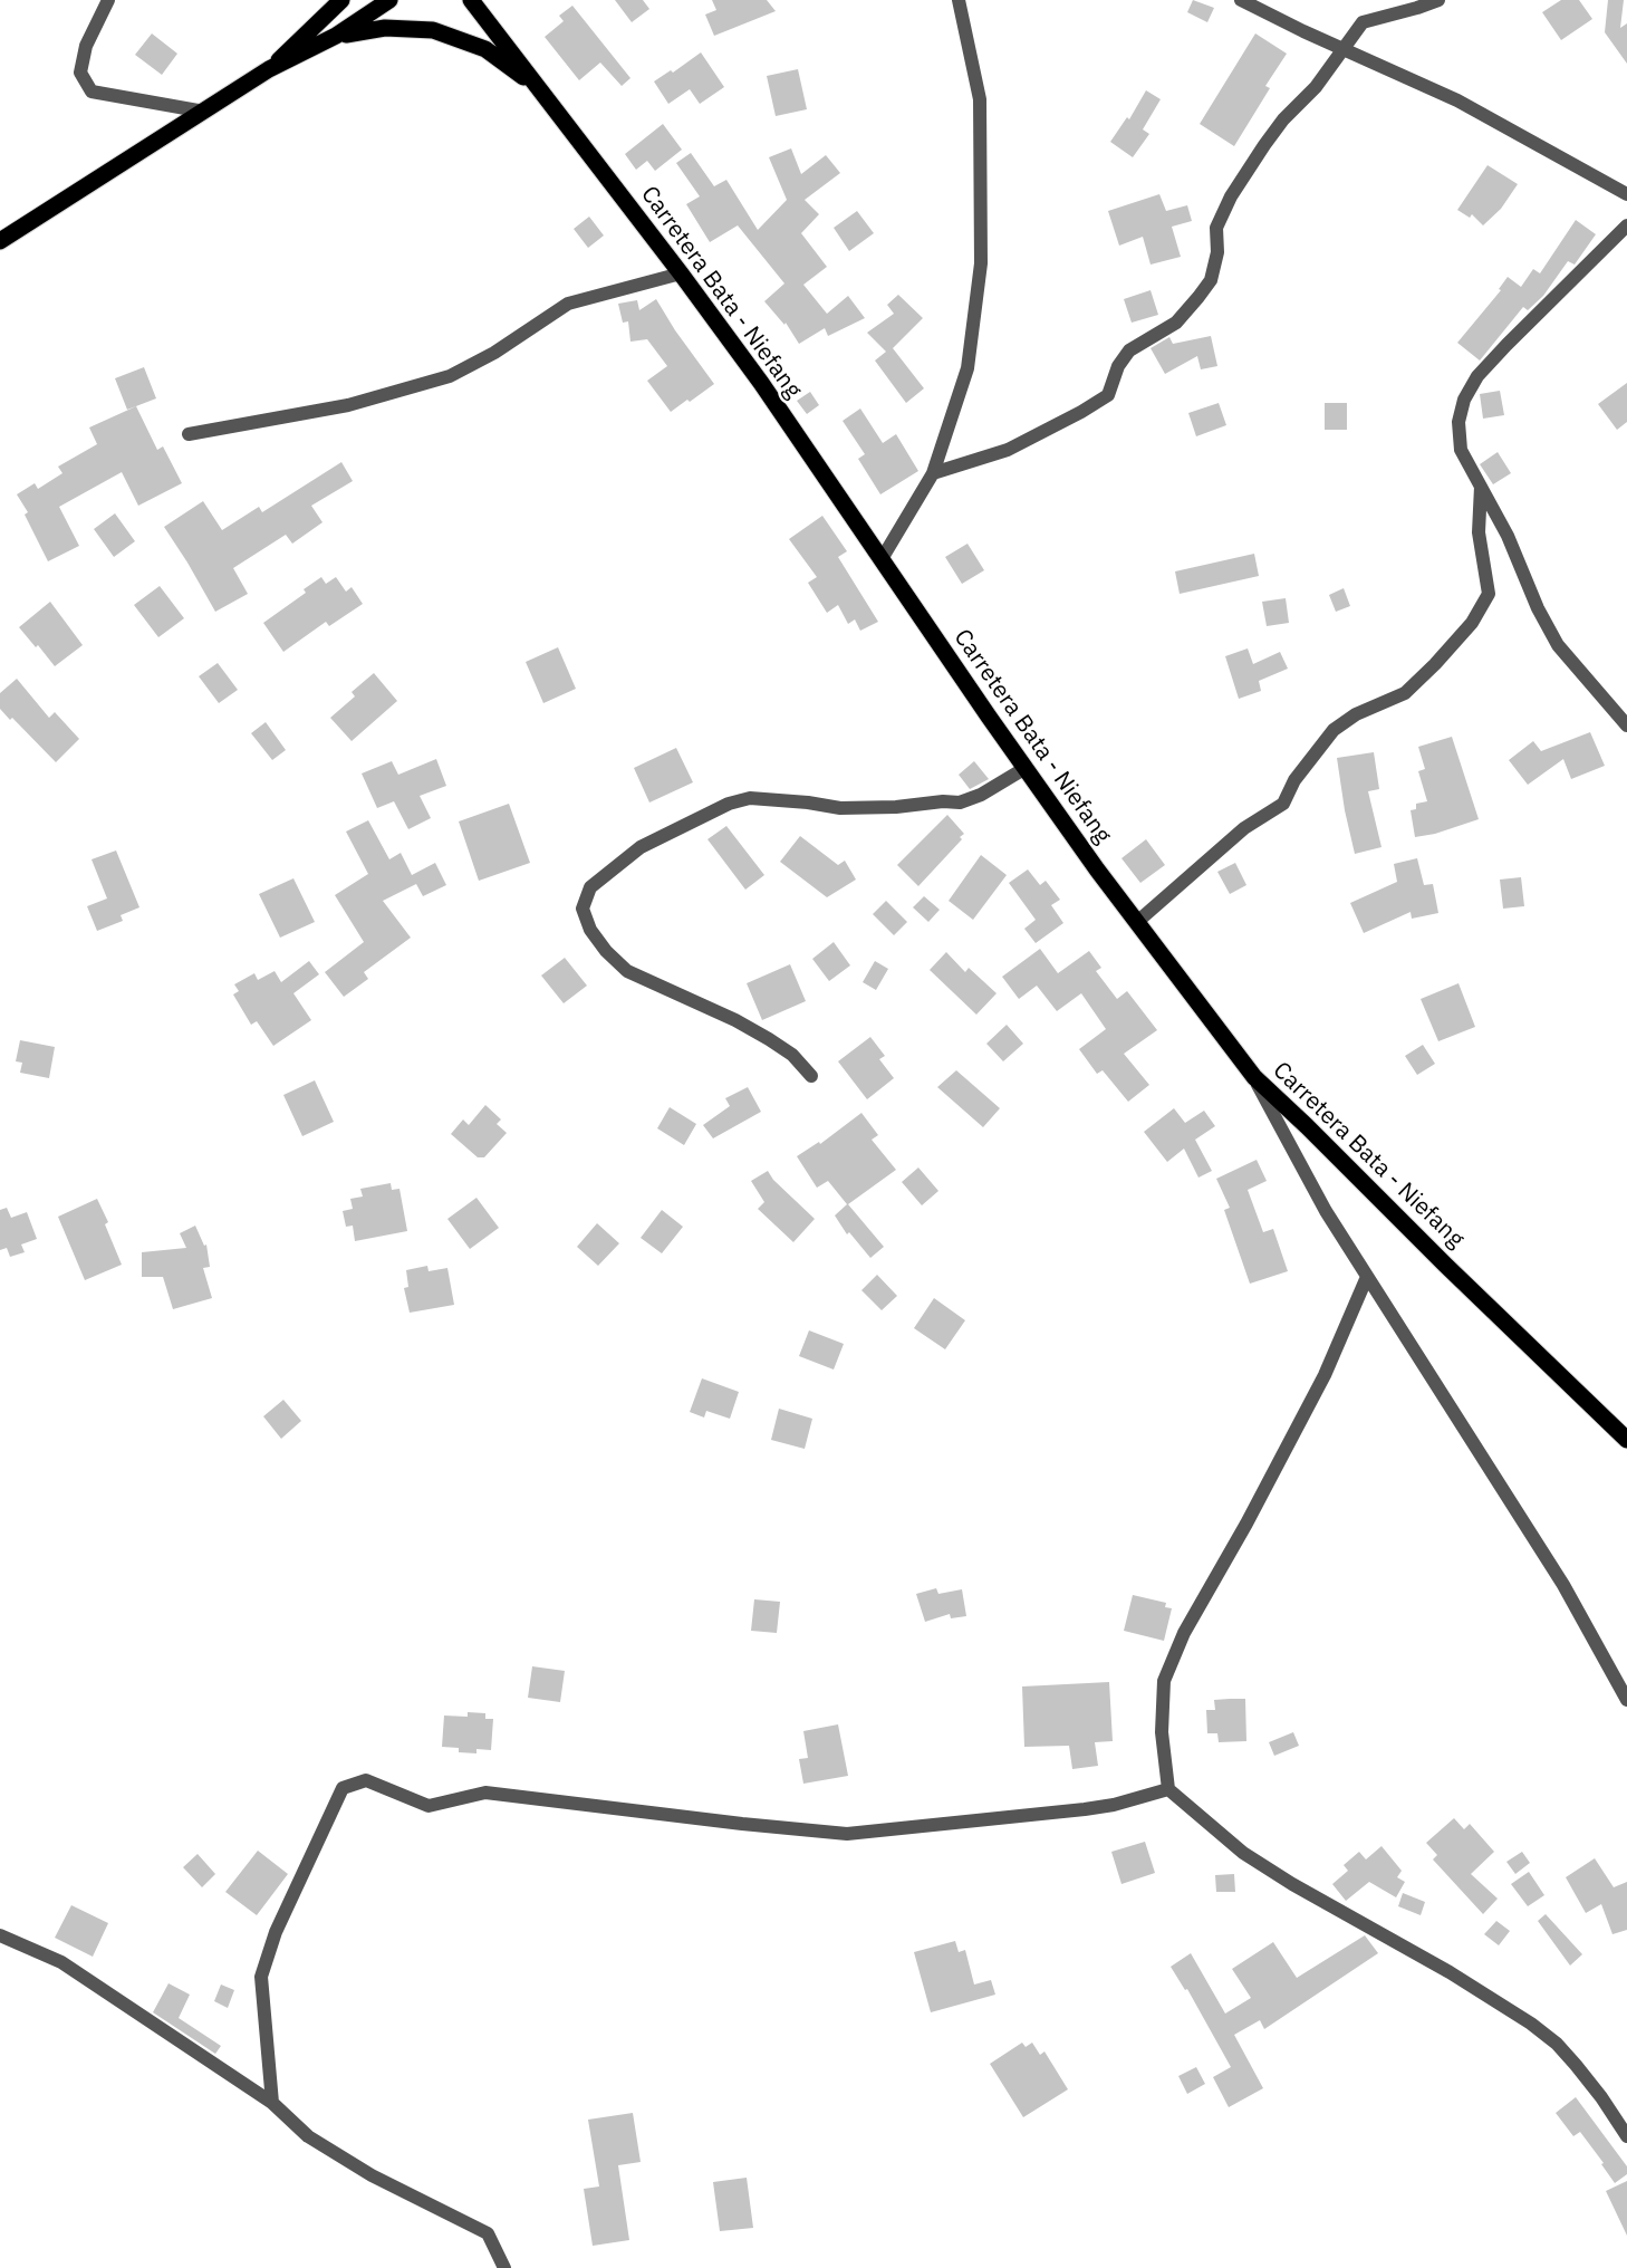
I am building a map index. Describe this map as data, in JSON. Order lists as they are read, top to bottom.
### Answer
{
  "streets": {
    "main road": ["Carretera Bata - Niefang"]
  }
}
